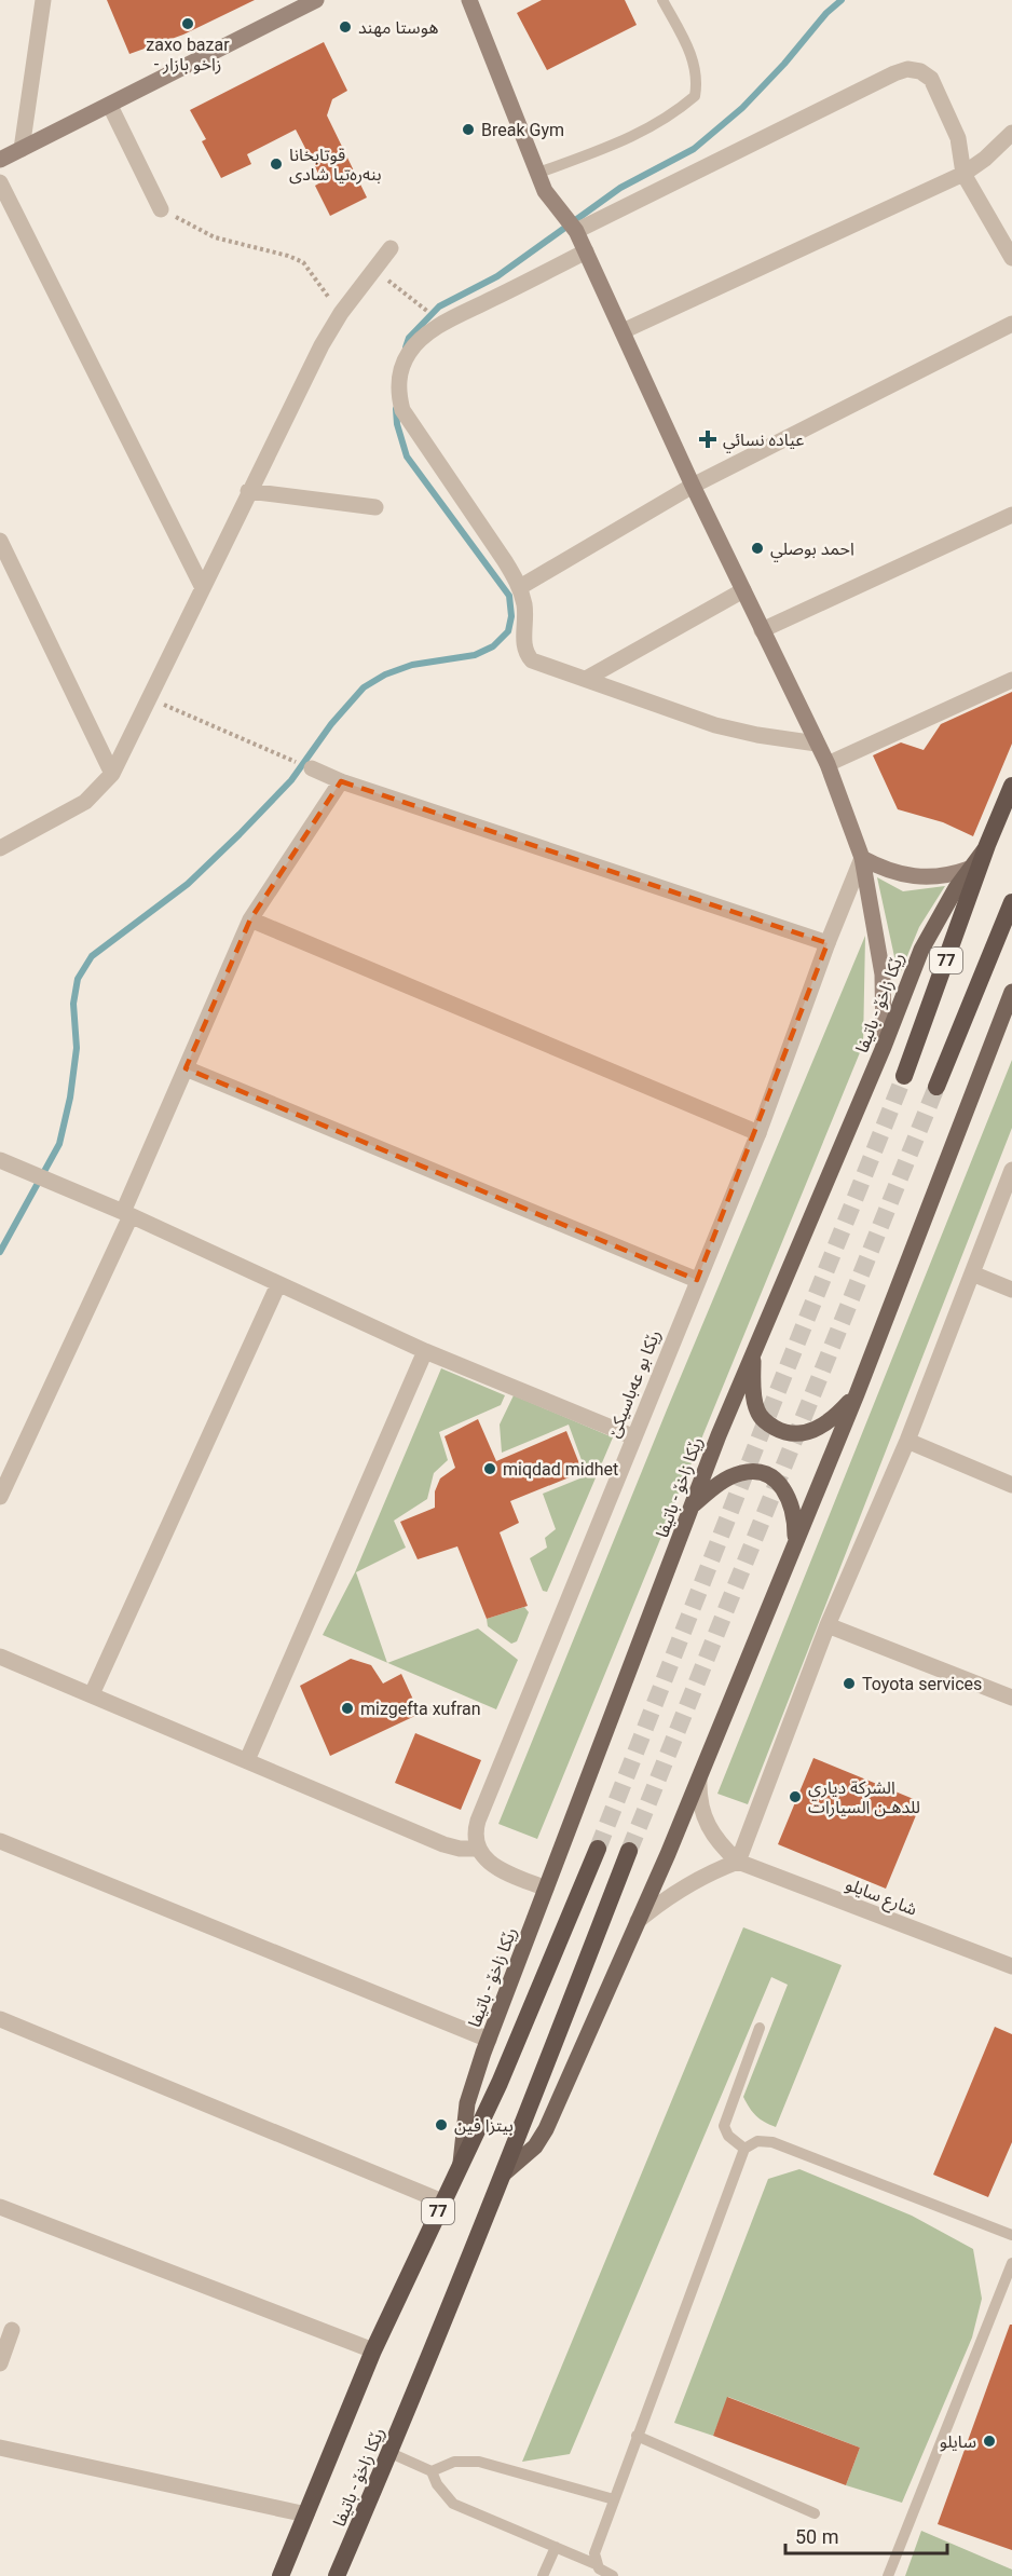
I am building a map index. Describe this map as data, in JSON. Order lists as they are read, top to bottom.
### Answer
{
  "streets": {
    "highway": ["77", "رێکا زاخۆ - باتیفا"],
    "street": ["رێكا بو عه‌باسيكێ", "شارع سايلو"]
  },
  "places": {
    "other": [
      "zaxo bazar - زاخو بازار",
      "هوستا مهند",
      "Break Gym",
      "قوتابخانا بنەرەتیا شادی",
      "احمد بوصلي",
      "miqdad midhet",
      "Toyota services",
      "mizgefta xufran",
      "الشركة دياري للدهـن السيارات",
      "بيتزا فين",
      "سايلو"
    ],
    "health": ["عياده نسائي"]
  },
  "scale_bar": "50 m"
}
